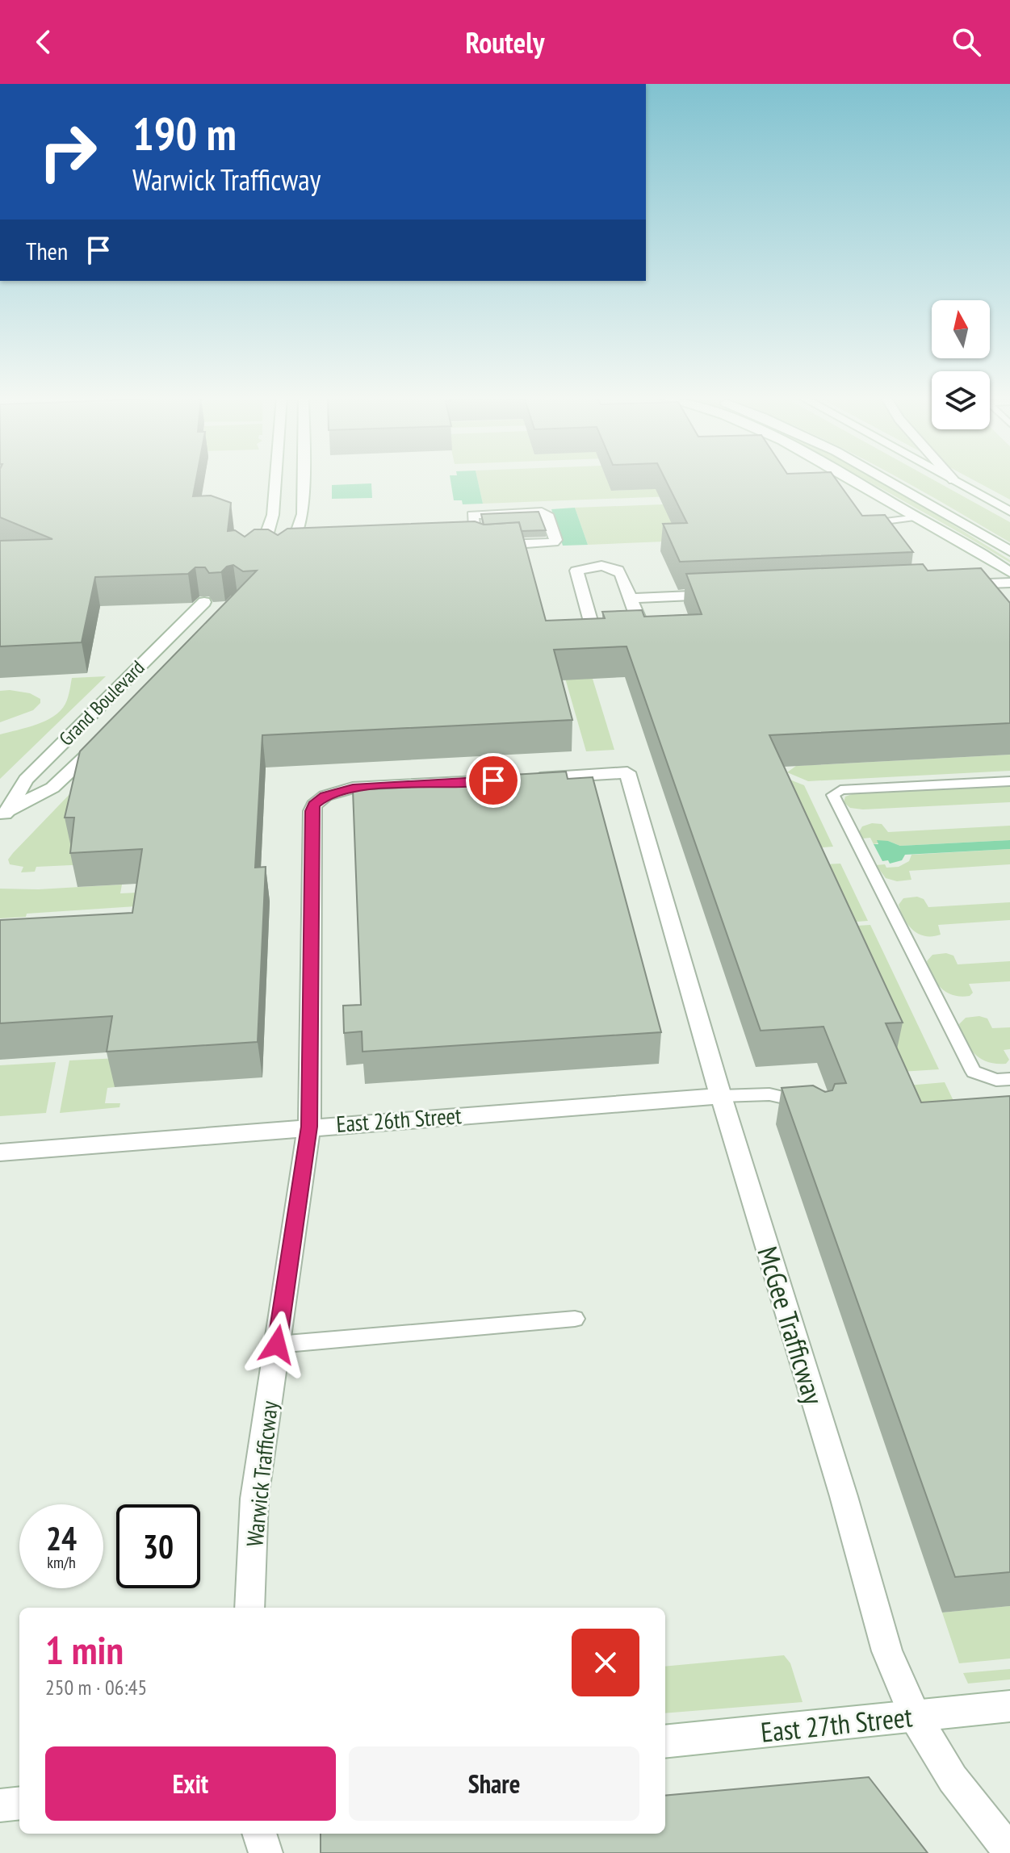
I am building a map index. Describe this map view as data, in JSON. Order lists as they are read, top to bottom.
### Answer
{
  "streets": {
    "main road": [
      "Grand Boulevard",
      "East 26th Street",
      "McGee Trafficway",
      "Warwick Trafficway",
      "East 27th Street"
    ]
  },
  "crossings": [
    ["East 26th Street", "McGee Trafficway"],
    ["East 26th Street", "Warwick Trafficway"],
    ["McGee Trafficway", "Warwick Trafficway"],
    ["McGee Trafficway", "East 27th Street"]
  ],
  "north": "top",
  "page": {
    "header": "Routely",
    "turn": ["190 m", "Warwick Trafficway"],
    "then": "Then",
    "speed": "24 km/h",
    "limit": "30",
    "heading": ["1 min", "250 m · 06:45"],
    "buttons": ["Exit", "Share"]
  }
}
